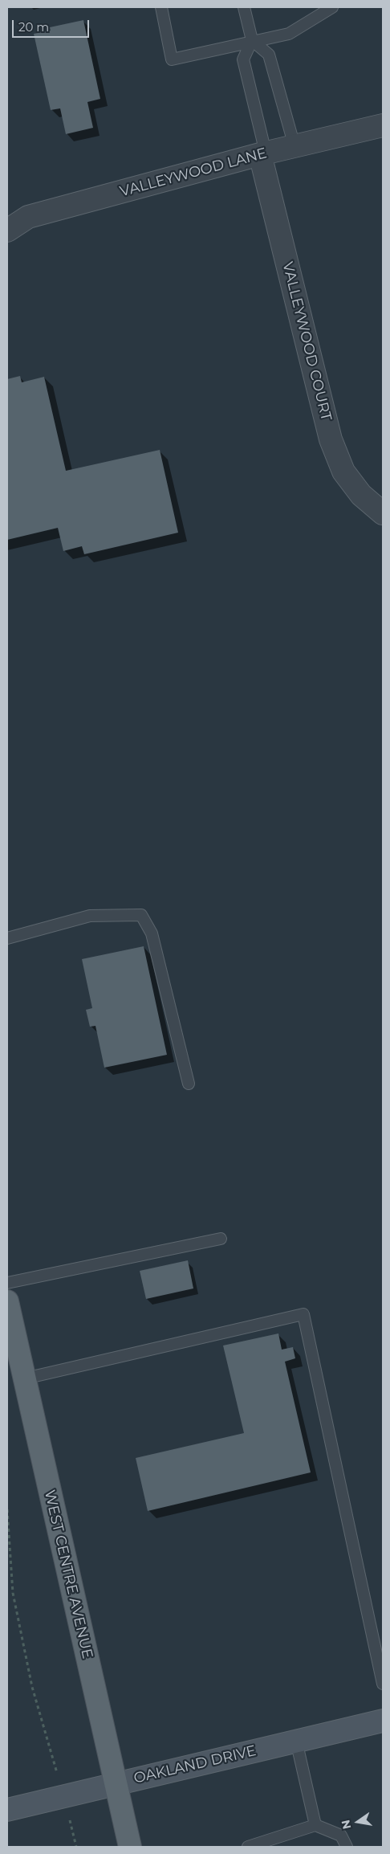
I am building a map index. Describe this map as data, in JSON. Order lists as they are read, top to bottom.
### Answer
{
  "streets": {
    "main road": ["WEST CENTRE AVENUE"],
    "street": ["VALLEYWOOD LANE", "VALLEYWOOD COURT", "OAKLAND DRIVE"]
  },
  "crossings": [
    ["VALLEYWOOD LANE", "VALLEYWOOD COURT"],
    ["WEST CENTRE AVENUE", "OAKLAND DRIVE"]
  ],
  "scale_bar": "20 m",
  "north": "left"
}
